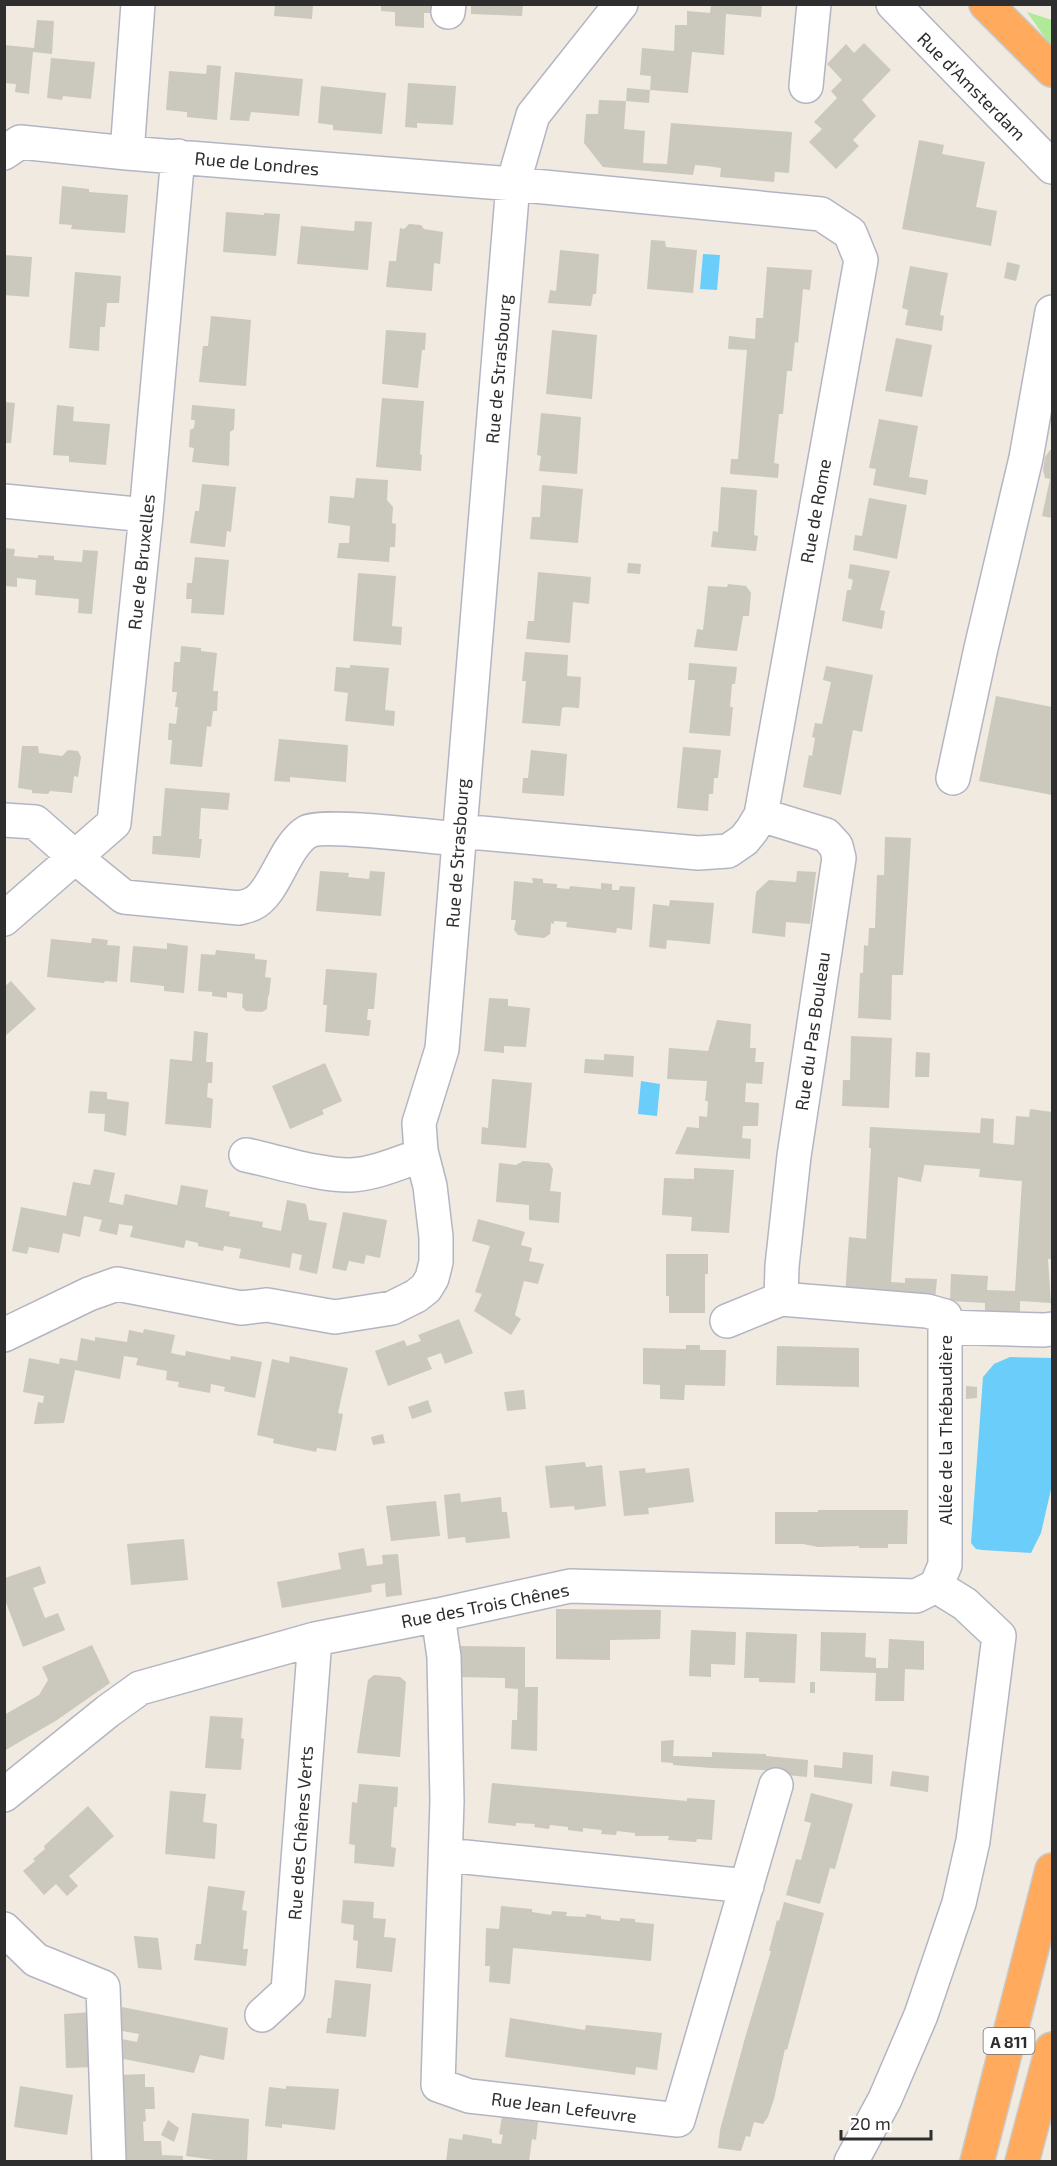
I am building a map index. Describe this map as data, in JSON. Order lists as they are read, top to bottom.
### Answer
{
  "streets": {
    "highway": ["A 811"],
    "street": [
      "Rue d'Amsterdam",
      "Rue de Londres",
      "Rue de Strasbourg",
      "Rue de Rome",
      "Rue de Bruxelles",
      "Rue du Pas Bouleau",
      "Allée de la Thébaudière",
      "Rue des Trois Chênes",
      "Rue des Chênes Verts",
      "Rue Jean Lefeuvre"
    ]
  },
  "crossings": [
    ["Rue de Londres", "Rue de Strasbourg"],
    ["Rue de Londres", "Rue de Rome"],
    ["Rue de Londres", "Rue de Bruxelles"],
    ["Rue de Strasbourg", "Rue de Rome"],
    ["Rue de Rome", "Rue de Bruxelles"],
    ["Rue de Rome", "Rue du Pas Bouleau"],
    ["Rue du Pas Bouleau", "Allée de la Thébaudière"],
    ["Allée de la Thébaudière", "Rue des Trois Chênes"],
    ["Rue des Trois Chênes", "Rue des Chênes Verts"],
    ["Rue des Trois Chênes", "Rue Jean Lefeuvre"]
  ],
  "scale_bar": "20 m"
}
